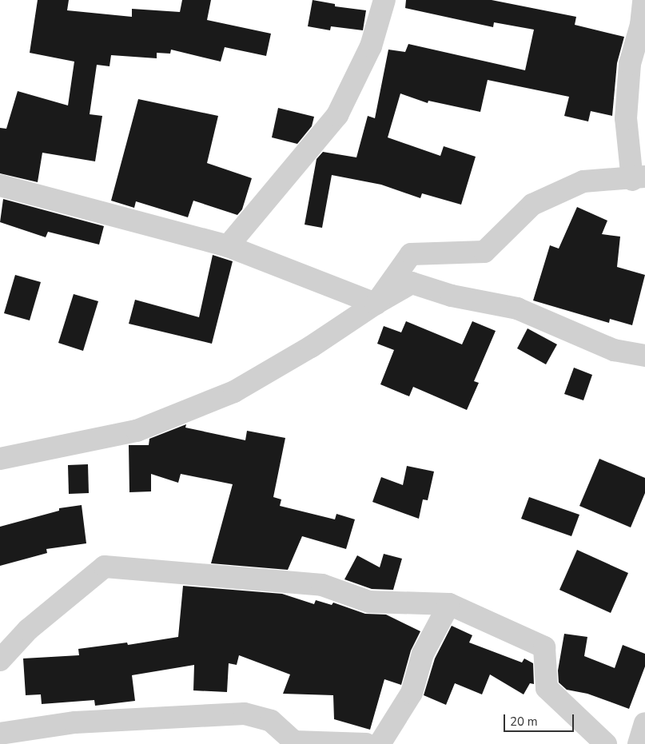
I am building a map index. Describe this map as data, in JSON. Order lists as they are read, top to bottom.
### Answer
{
  "scale_bar": "20 m"
}
